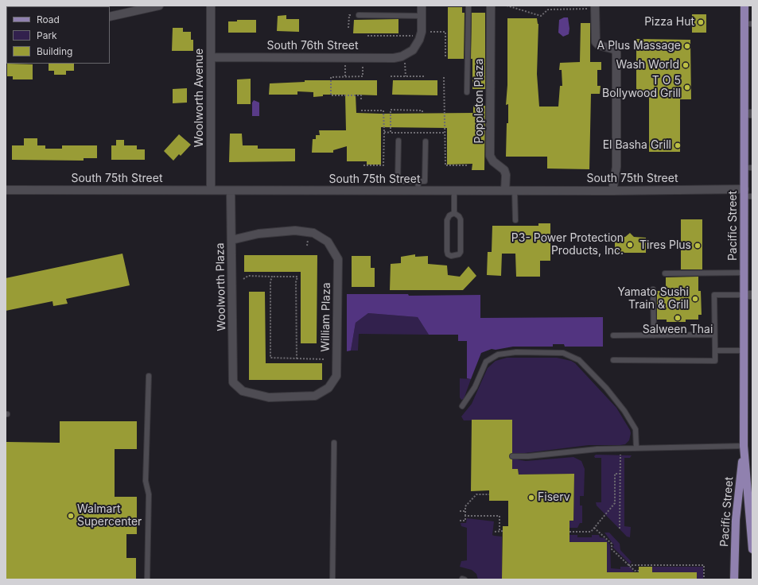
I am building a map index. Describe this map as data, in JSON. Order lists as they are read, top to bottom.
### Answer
{
  "streets": {
    "main road": ["Pacific Street"],
    "street": [
      "South 76th Street",
      "Woolworth Avenue",
      "Poppleton Plaza",
      "South 75th Street",
      "Woolworth Plaza",
      "William Plaza"
    ]
  },
  "crossings": [
    ["South 76th Street", "Woolworth Avenue"],
    ["Woolworth Avenue", "South 75th Street"],
    ["Poppleton Plaza", "South 75th Street"],
    ["South 75th Street", "Pacific Street"],
    ["South 75th Street", "Woolworth Plaza"],
    ["Woolworth Plaza", "William Plaza"]
  ],
  "places": [
    "Pizza Hut",
    "A Plus Massage",
    "Wash World",
    "T O 5 Bollywood Grill",
    "El Basha Grill",
    "P3- Power Protection Products, Inc.",
    "Tires Plus",
    "Yamato Sushi Train & Grill",
    "Salween Thai",
    "Fiserv",
    "Walmart Supercenter"
  ],
  "legend": ["Road", "Park", "Building"]
}
